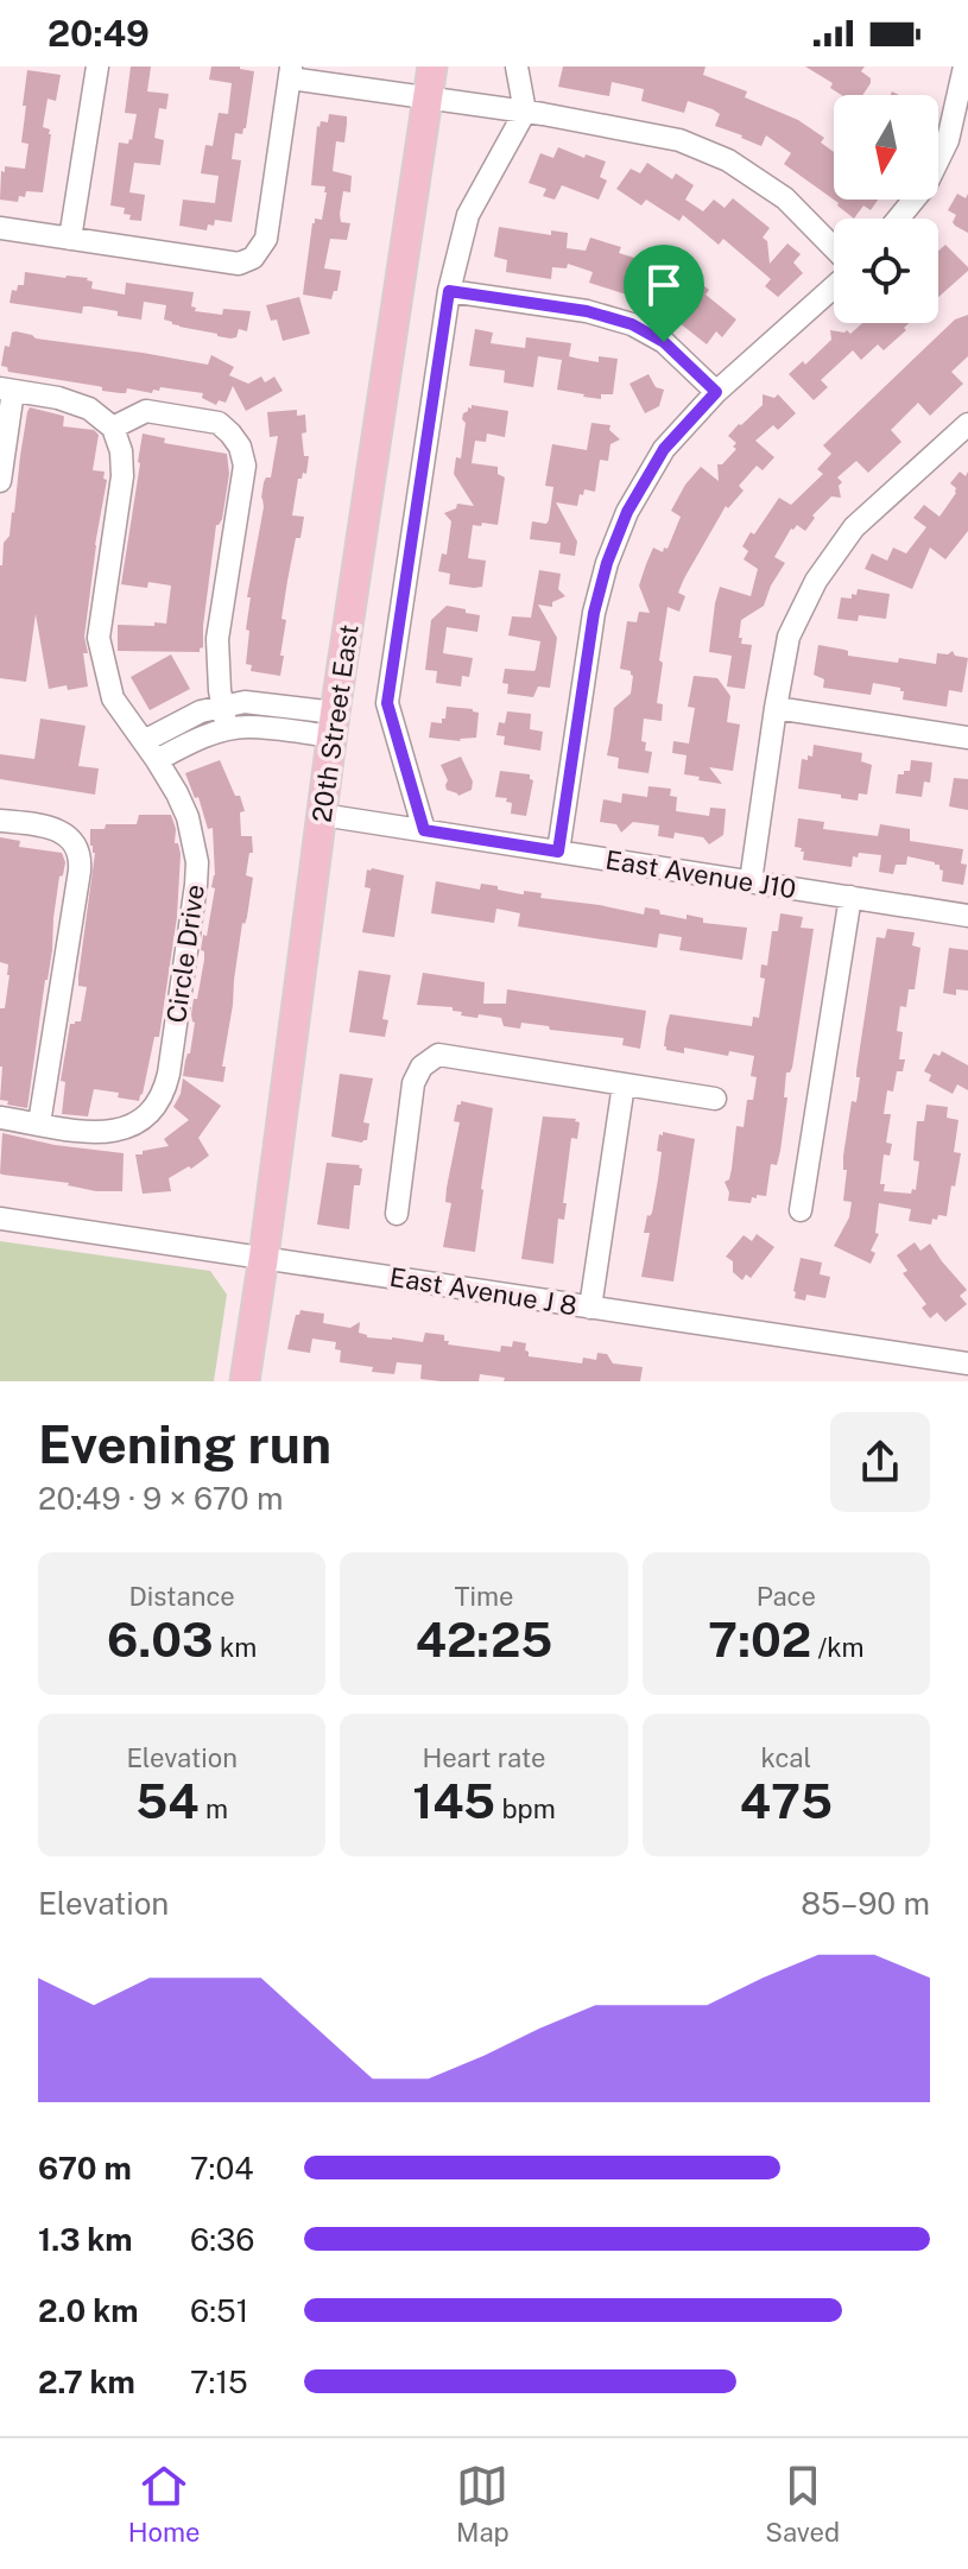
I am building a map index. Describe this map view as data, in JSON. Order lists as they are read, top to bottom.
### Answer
{
  "streets": {
    "main road": ["20th Street East"],
    "street": ["East Avenue J10", "Circle Drive", "East Avenue J 8"]
  },
  "crossings": [
    ["20th Street East", "East Avenue J10"],
    ["20th Street East", "East Avenue J 8"]
  ],
  "north": "bottom",
  "page": {
    "status": "20:49",
    "heading": ["Evening run", "20:49 · 9 × 670 m"],
    "stats": [
      ["Distance", "6.03 km"],
      ["Time", "42:25"],
      ["Pace", "7:02 /km"],
      ["Elevation", "54 m"],
      ["Heart rate", "145 bpm"],
      ["kcal", "475"]
    ],
    "chart": ["Elevation", "85–90 m"],
    "list": [
      {
        "name": "670 m",
        "note": "7:04"
      },
      {
        "name": "1.3 km",
        "note": "6:36"
      },
      {
        "name": "2.0 km",
        "note": "6:51"
      },
      {
        "name": "2.7 km",
        "note": "7:15"
      }
    ],
    "tabs": ["Home", "Map", "Saved"]
  }
}
